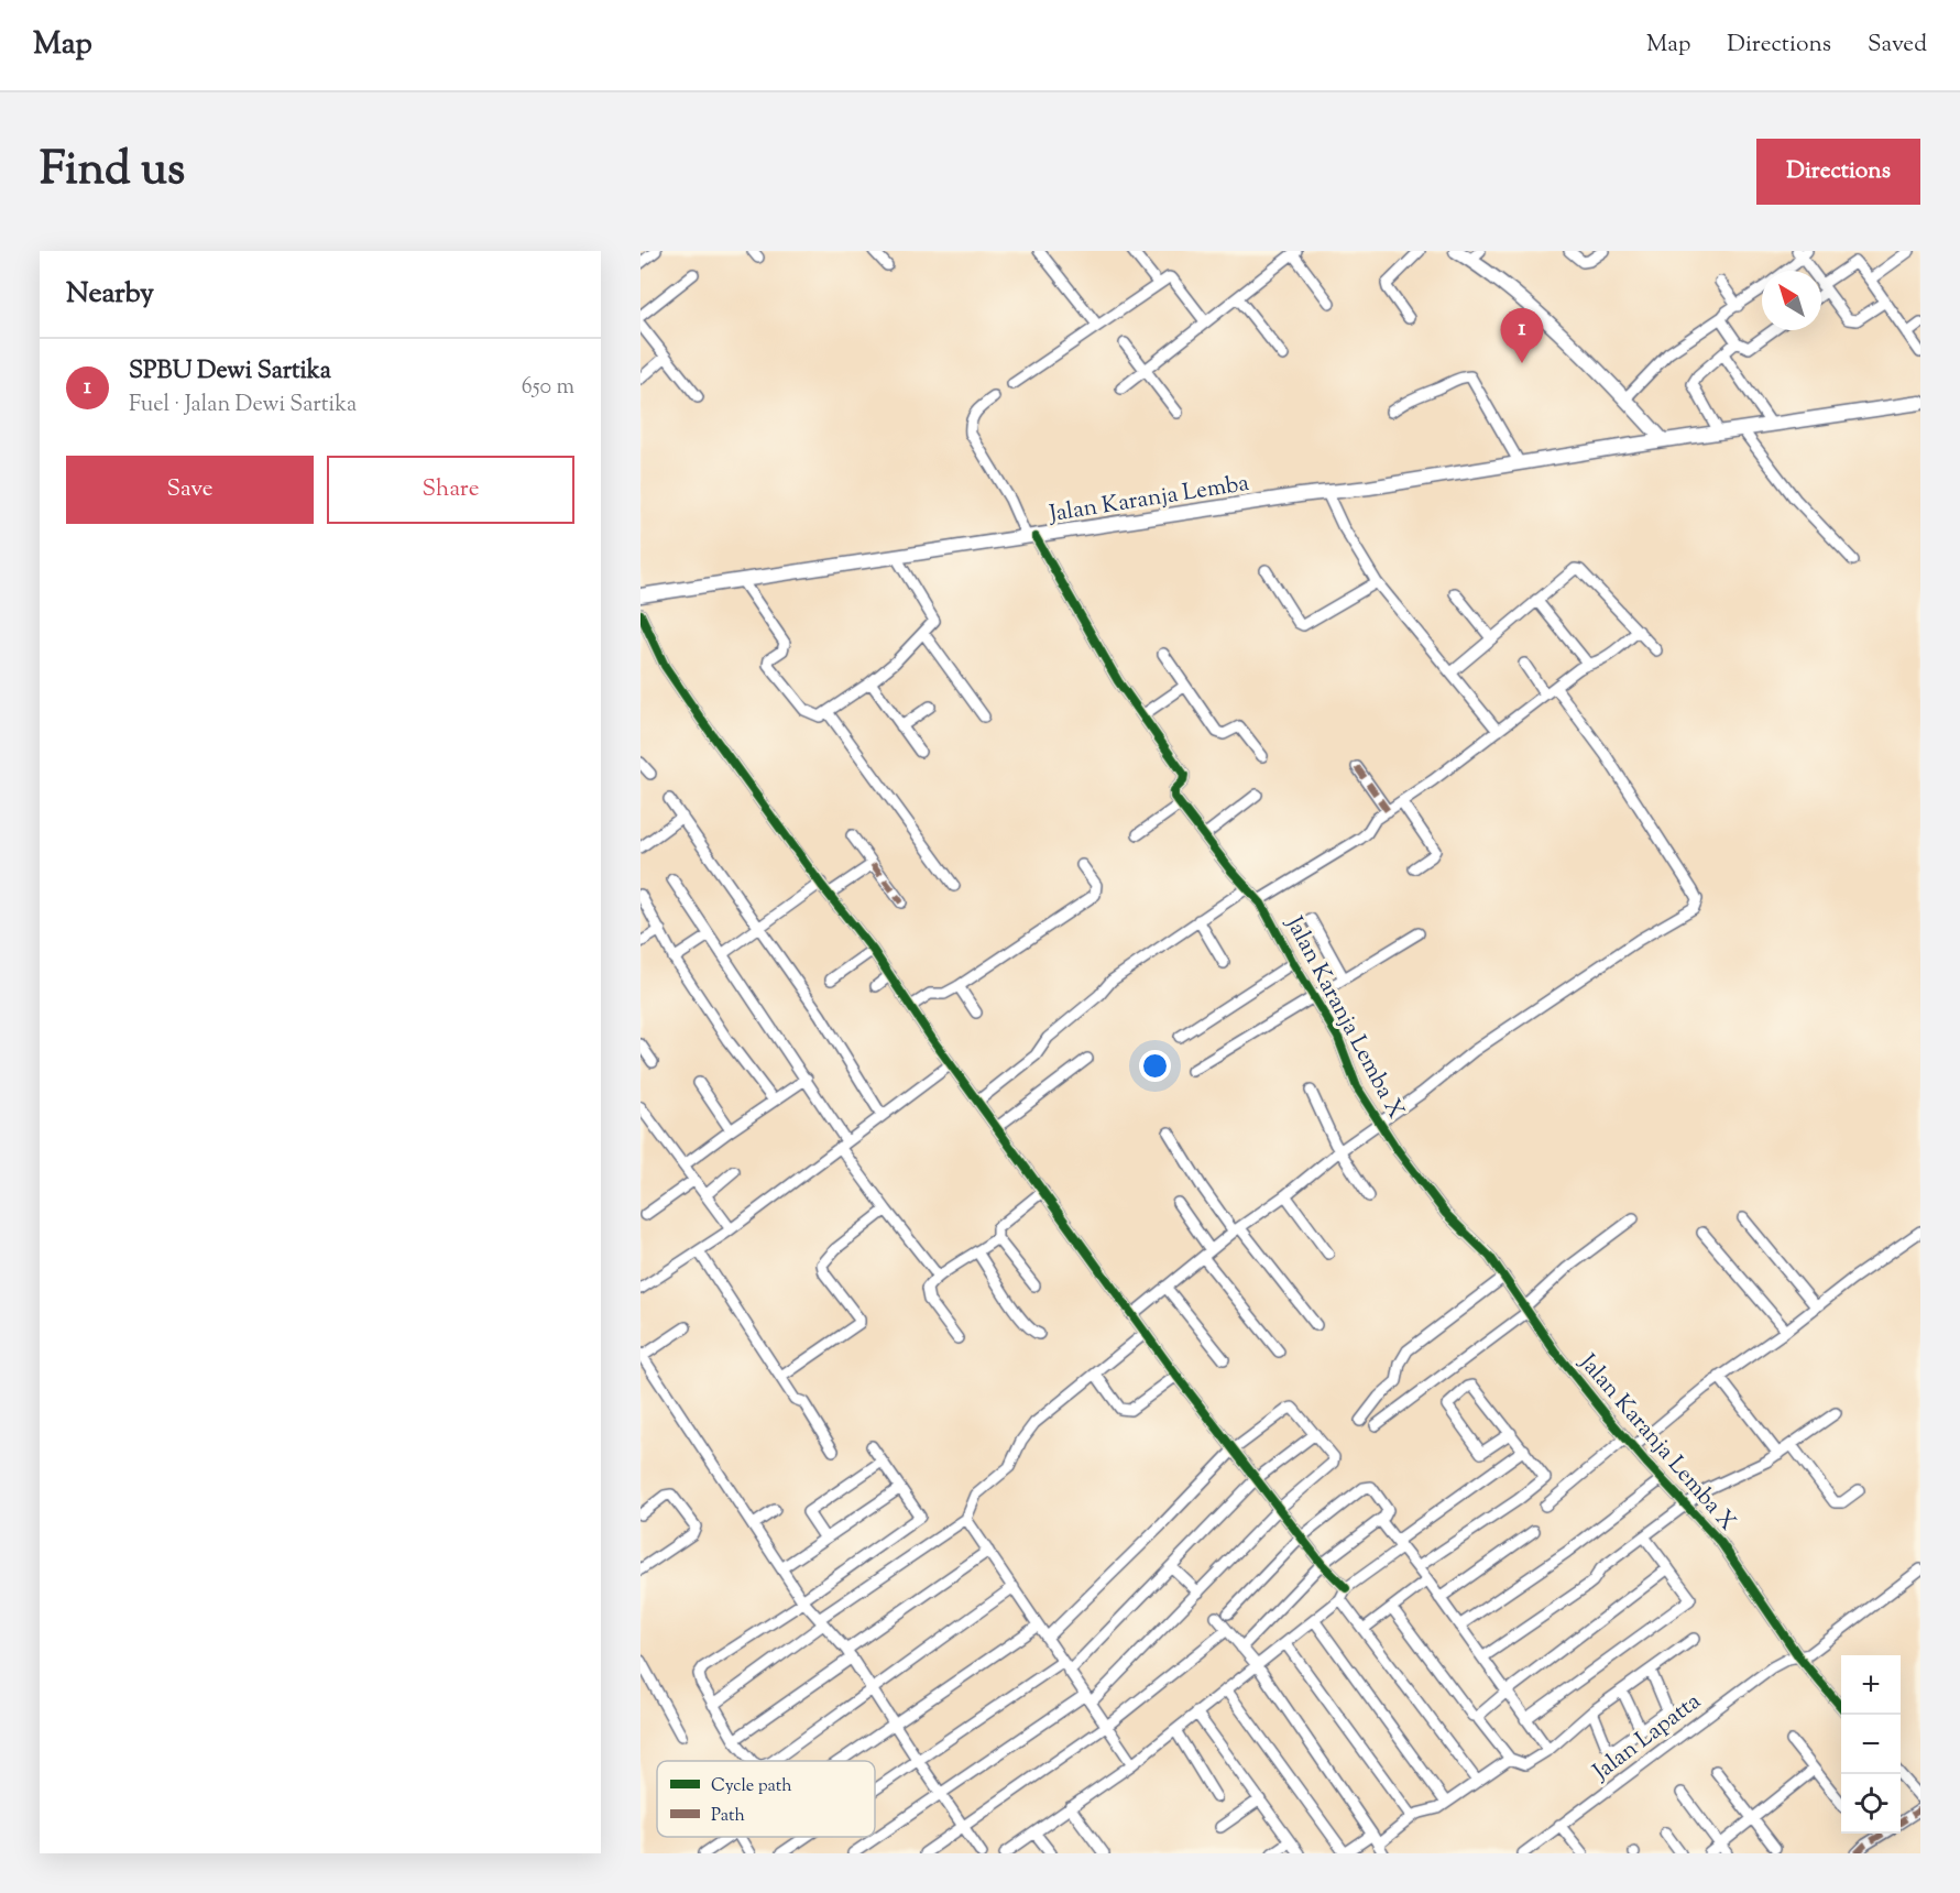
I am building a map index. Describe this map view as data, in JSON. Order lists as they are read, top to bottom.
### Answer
{
  "streets": {
    "main road": ["Jalan Karanja Lemba"],
    "street": ["Jalan Karanja Lemba X", "Jalan Lapatta"]
  },
  "crossings": [
    ["Jalan Karanja Lemba X", "Jalan Lapatta"]
  ],
  "legend": ["Cycle path", "Path"],
  "north": "top left",
  "page": {
    "header": "Map",
    "nav": ["Map", "Directions", "Saved"],
    "title": "Find us",
    "buttons": [
      "Directions",
      ["Save", "Share"]
    ],
    "heading": "Nearby",
    "pins": "1",
    "list": [
      {
        "mark": "1",
        "name": "SPBU Dewi Sartika",
        "note": "Fuel · Jalan Dewi Sartika",
        "value": "650 m"
      }
    ],
    "map_buttons": ["+", "−"]
  }
}
